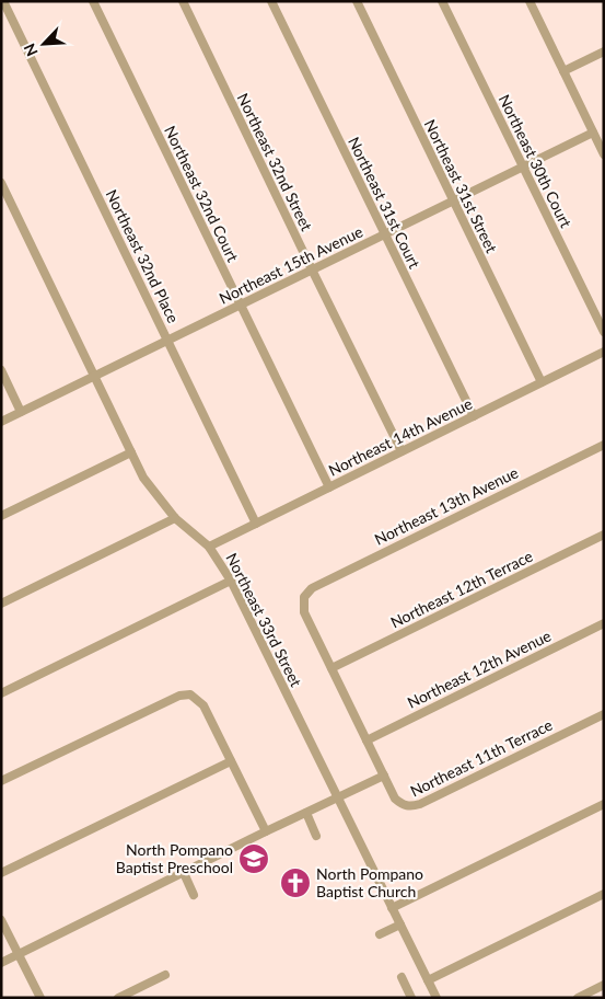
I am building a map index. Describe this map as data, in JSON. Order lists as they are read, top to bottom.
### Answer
{
  "streets": {
    "street": [
      "Northeast 30th Court",
      "Northeast 32nd Street",
      "Northeast 31st Street",
      "Northeast 32nd Court",
      "Northeast 31st Court",
      "Northeast 32nd Place",
      "Northeast 15th Avenue",
      "Northeast 14th Avenue",
      "Northeast 13th Avenue",
      "Northeast 12th Terrace",
      "Northeast 33rd Street",
      "Northeast 12th Avenue",
      "Northeast 11th Terrace"
    ]
  },
  "crossings": [
    ["Northeast 30th Court", "Northeast 15th Avenue"],
    ["Northeast 32nd Street", "Northeast 15th Avenue"],
    ["Northeast 32nd Street", "Northeast 14th Avenue"],
    ["Northeast 31st Street", "Northeast 15th Avenue"],
    ["Northeast 31st Street", "Northeast 14th Avenue"],
    ["Northeast 32nd Court", "Northeast 15th Avenue"],
    ["Northeast 32nd Court", "Northeast 14th Avenue"],
    ["Northeast 31st Court", "Northeast 15th Avenue"],
    ["Northeast 31st Court", "Northeast 14th Avenue"],
    ["Northeast 32nd Place", "Northeast 15th Avenue"],
    ["Northeast 32nd Place", "Northeast 14th Avenue"],
    ["Northeast 15th Avenue", "Northeast 33rd Street"],
    ["Northeast 14th Avenue", "Northeast 33rd Street"],
    ["Northeast 13th Avenue", "Northeast 12th Terrace"]
  ],
  "places": {
    "school or university": ["North Pompano Baptist Preschool"],
    "church": ["North Pompano Baptist Church"]
  },
  "north": "bottom left"
}
